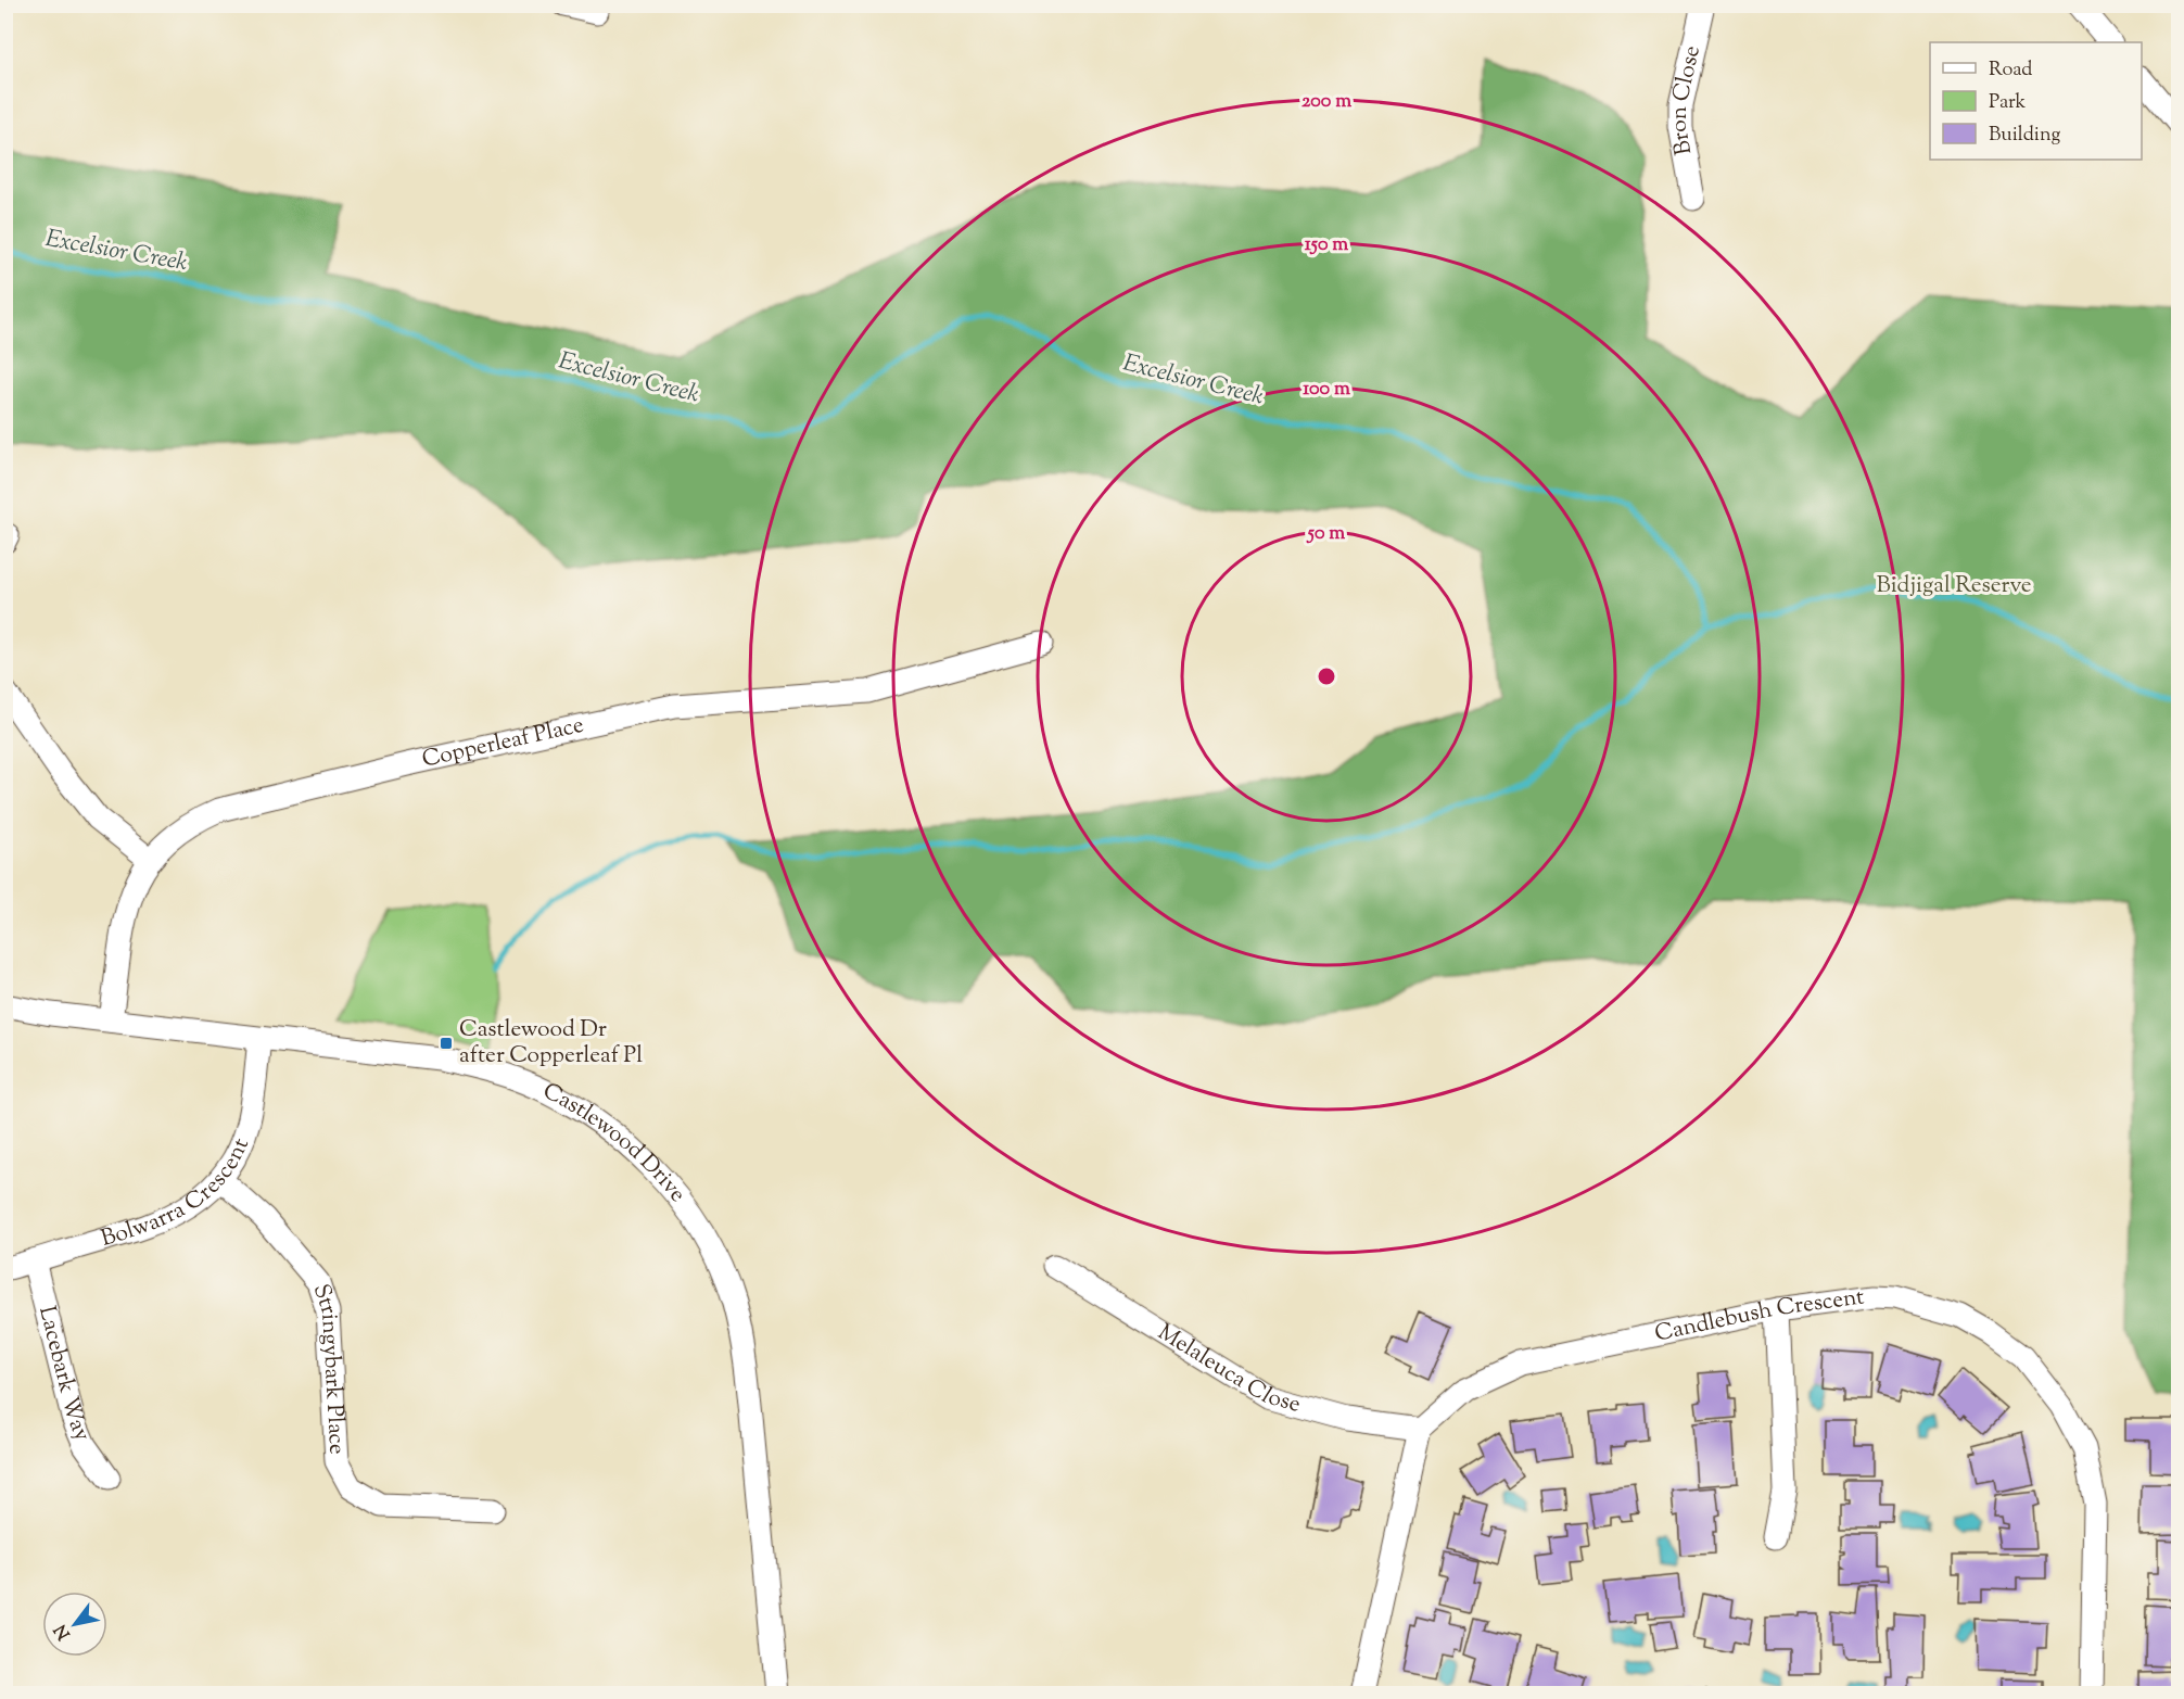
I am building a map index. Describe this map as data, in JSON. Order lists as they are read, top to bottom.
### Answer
{
  "streets": {
    "street": [
      "Bron Close",
      "Copperleaf Place",
      "Castlewood Drive",
      "Bolwarra Crescent",
      "Candlebush Crescent",
      "Melaleuca Close",
      "Stringybark Place",
      "Lacebark Way"
    ]
  },
  "crossings": [
    ["Copperleaf Place", "Castlewood Drive"],
    ["Castlewood Drive", "Bolwarra Crescent"],
    ["Bolwarra Crescent", "Stringybark Place"],
    ["Bolwarra Crescent", "Lacebark Way"],
    ["Candlebush Crescent", "Melaleuca Close"]
  ],
  "water": ["Excelsior Creek"],
  "parks": ["Bidjigal Reserve"],
  "places": {
    "transit": ["Castlewood Dr after Copperleaf Pl"]
  },
  "legend": ["Road", "Park", "Building"],
  "north": "bottom left",
  "rings": [
    "200 m",
    "150 m",
    "100 m",
    "50 m"
  ]
}
